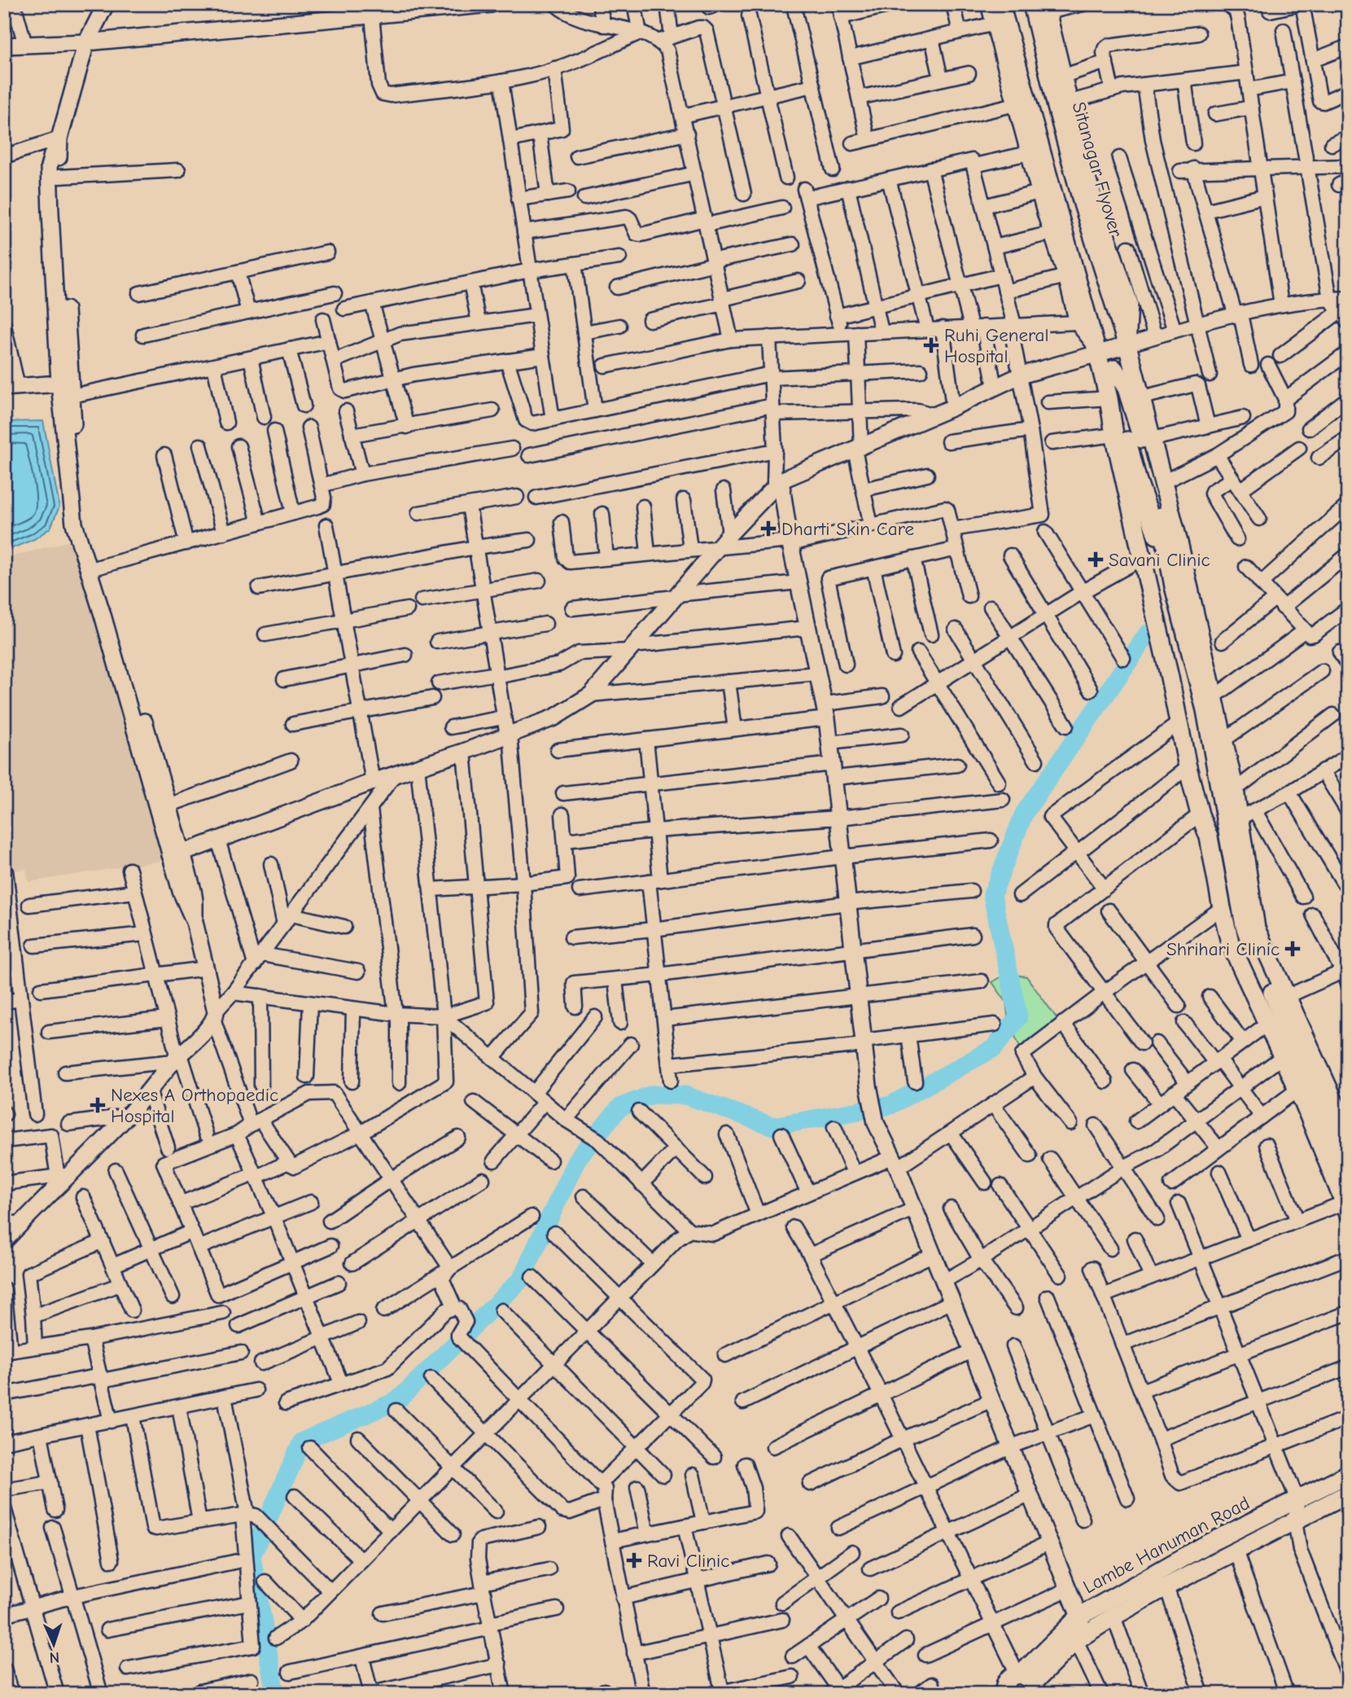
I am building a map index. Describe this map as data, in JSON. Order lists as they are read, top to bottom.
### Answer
{
  "streets": {
    "main road": ["Sitanagar Flyover", "Lambe Hanuman Road"]
  },
  "places": {
    "health": [
      "Ruhi General Hospital",
      "Dharti Skin Care",
      "Savani Clinic",
      "Shrihari Clinic",
      "Nexes A Orthopaedic Hospital",
      "Ravi Clinic"
    ]
  },
  "north": "bottom"
}
